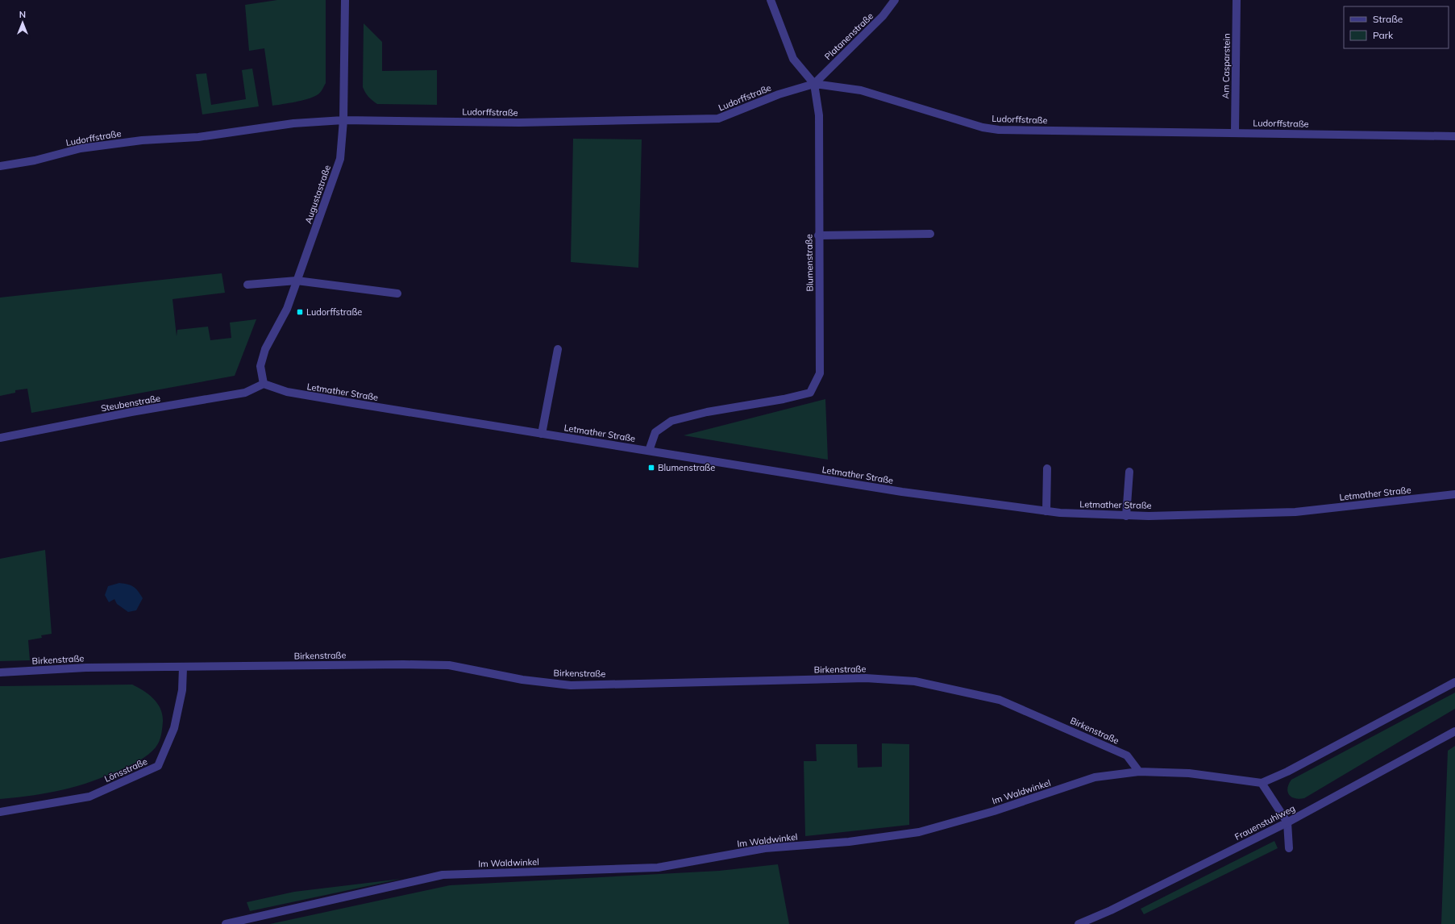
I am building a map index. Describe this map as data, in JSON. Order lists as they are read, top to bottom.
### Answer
{
  "streets": {
    "street": [
      "Platanenstraße",
      "Am Casparstein",
      "Ludorffstraße",
      "Augustastraße",
      "Blumenstraße",
      "Letmather Straße",
      "Steubenstraße",
      "Birkenstraße",
      "Lönsstraße",
      "Im Waldwinkel",
      "Frauenstuhlweg"
    ]
  },
  "crossings": [
    ["Platanenstraße", "Ludorffstraße"],
    ["Platanenstraße", "Blumenstraße"],
    ["Am Casparstein", "Ludorffstraße"],
    ["Ludorffstraße", "Augustastraße"],
    ["Ludorffstraße", "Blumenstraße"],
    ["Augustastraße", "Letmather Straße"],
    ["Augustastraße", "Steubenstraße"],
    ["Blumenstraße", "Letmather Straße"],
    ["Letmather Straße", "Steubenstraße"],
    ["Birkenstraße", "Lönsstraße"],
    ["Birkenstraße", "Im Waldwinkel"]
  ],
  "places": {
    "transit": ["Ludorffstraße", "Blumenstraße"]
  },
  "legend": ["Straße", "Park"],
  "north": "top"
}
